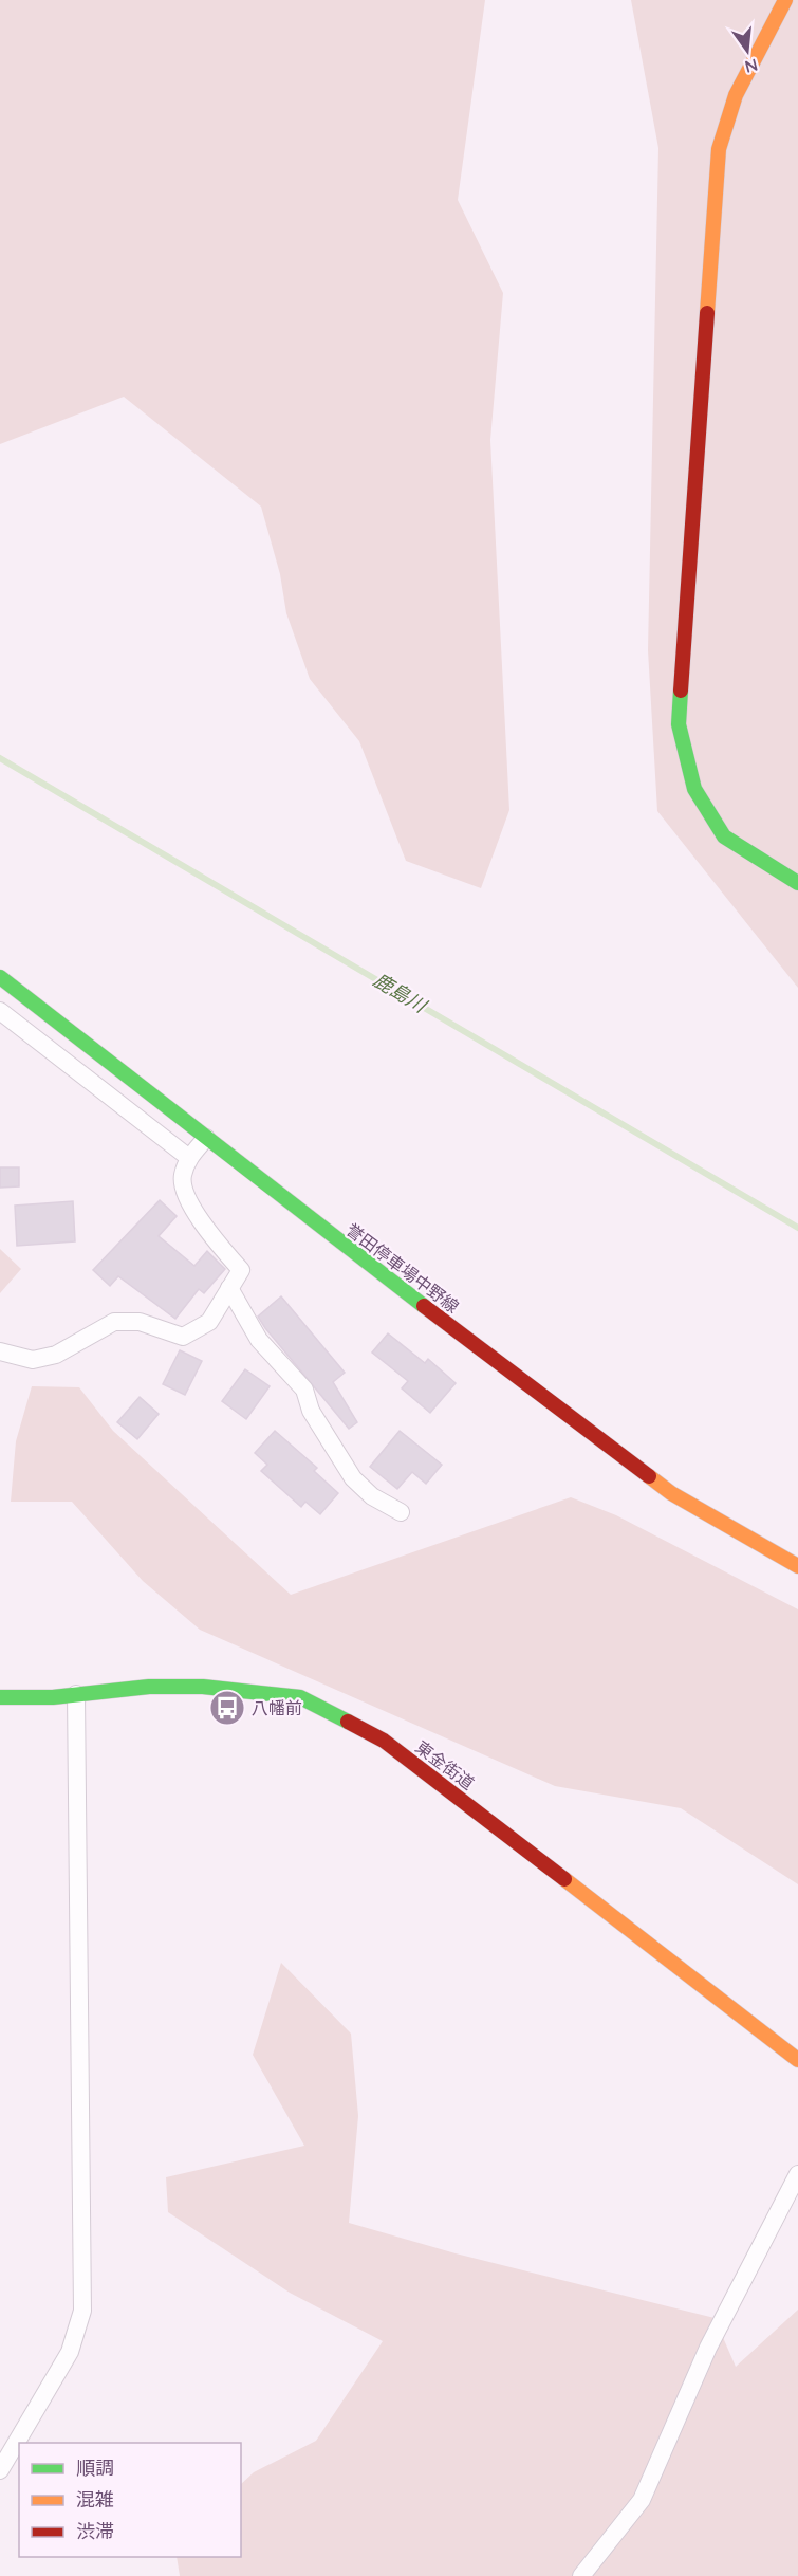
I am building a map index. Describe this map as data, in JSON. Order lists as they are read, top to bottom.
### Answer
{
  "streets": {
    "main road": ["誉田停車場中野線", "東金街道"]
  },
  "water": ["鹿島川"],
  "places": {
    "bus stop": ["八幡前"]
  },
  "legend": ["順調", "混雑", "渋滞"],
  "north": "bottom"
}
